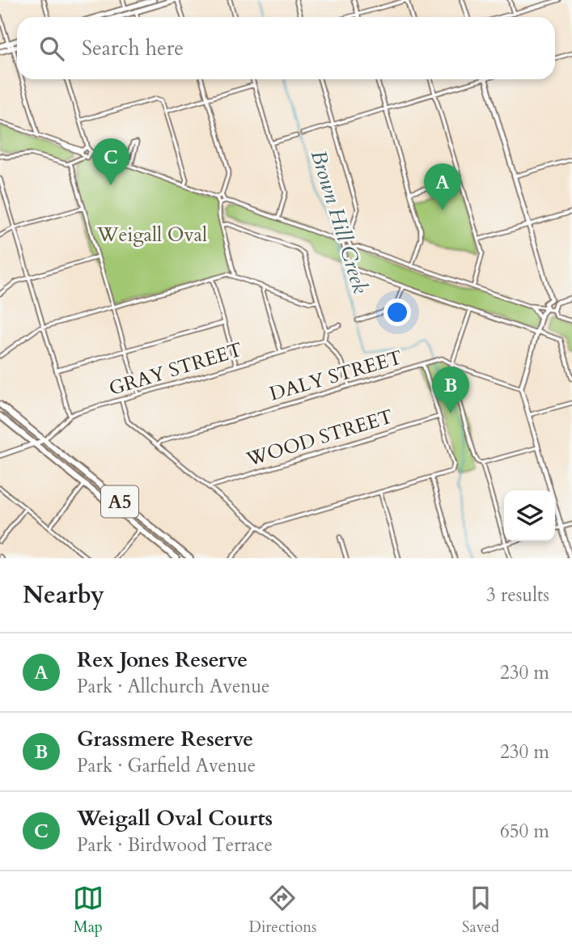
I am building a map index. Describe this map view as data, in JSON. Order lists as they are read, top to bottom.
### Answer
{
  "streets": {
    "highway": ["A5"],
    "street": ["GRAY STREET", "DALY STREET", "WOOD STREET"]
  },
  "crossings": [
    ["GRAY STREET", "A5"]
  ],
  "water": ["Brown Hill Creek"],
  "parks": ["Weigall Oval"],
  "page": {
    "search": "Search here",
    "pins": ["C", "A", "B"],
    "heading": ["Nearby", "3 results"],
    "list": [
      {
        "mark": "A",
        "name": "Rex Jones Reserve",
        "note": "Park · Allchurch Avenue",
        "value": "230 m"
      },
      {
        "mark": "B",
        "name": "Grassmere Reserve",
        "note": "Park · Garfield Avenue",
        "value": "230 m"
      },
      {
        "mark": "C",
        "name": "Weigall Oval Courts",
        "note": "Park · Birdwood Terrace",
        "value": "650 m"
      }
    ],
    "nav": ["Map", "Directions", "Saved"]
  }
}
